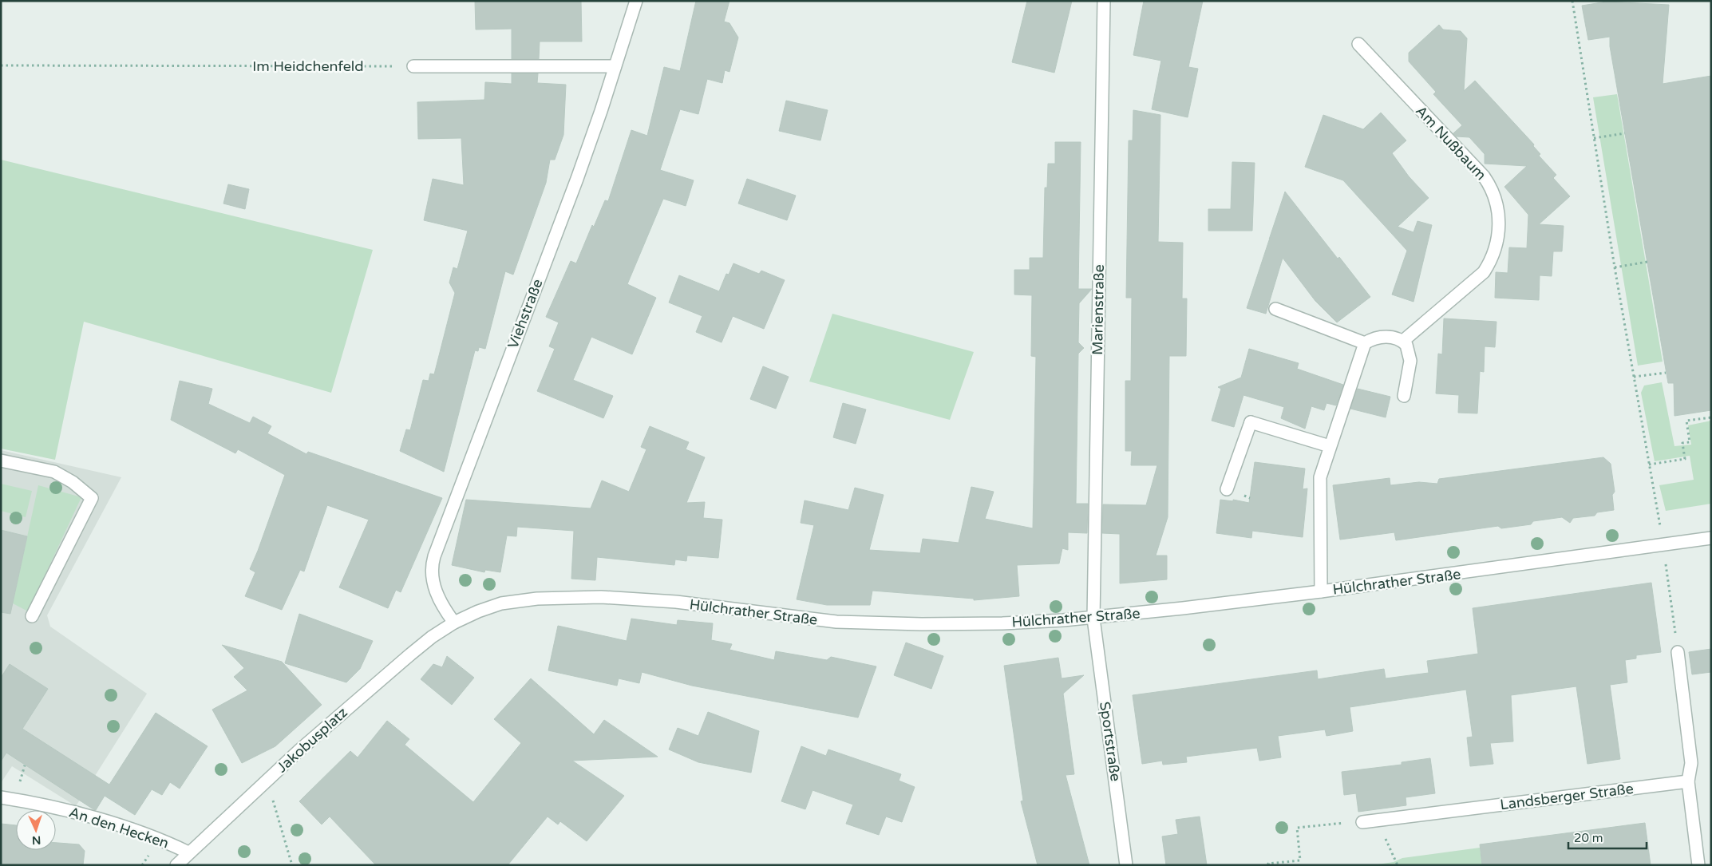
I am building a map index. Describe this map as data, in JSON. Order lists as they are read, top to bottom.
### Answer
{
  "streets": {
    "street": [
      "Am Nußbaum",
      "Marienstraße",
      "Viehstraße",
      "Hülchrather Straße",
      "Jakobusplatz",
      "Sportstraße",
      "Landsberger Straße",
      "An den Hecken"
    ],
    "path": ["Im Heidchenfeld"]
  },
  "crossings": [
    ["Marienstraße", "Hülchrather Straße"],
    ["Marienstraße", "Sportstraße"],
    ["Viehstraße", "Hülchrather Straße"],
    ["Viehstraße", "Jakobusplatz"],
    ["Hülchrather Straße", "Jakobusplatz"],
    ["Hülchrather Straße", "Sportstraße"],
    ["Jakobusplatz", "An den Hecken"]
  ],
  "scale_bar": "20 m",
  "north": "bottom"
}
